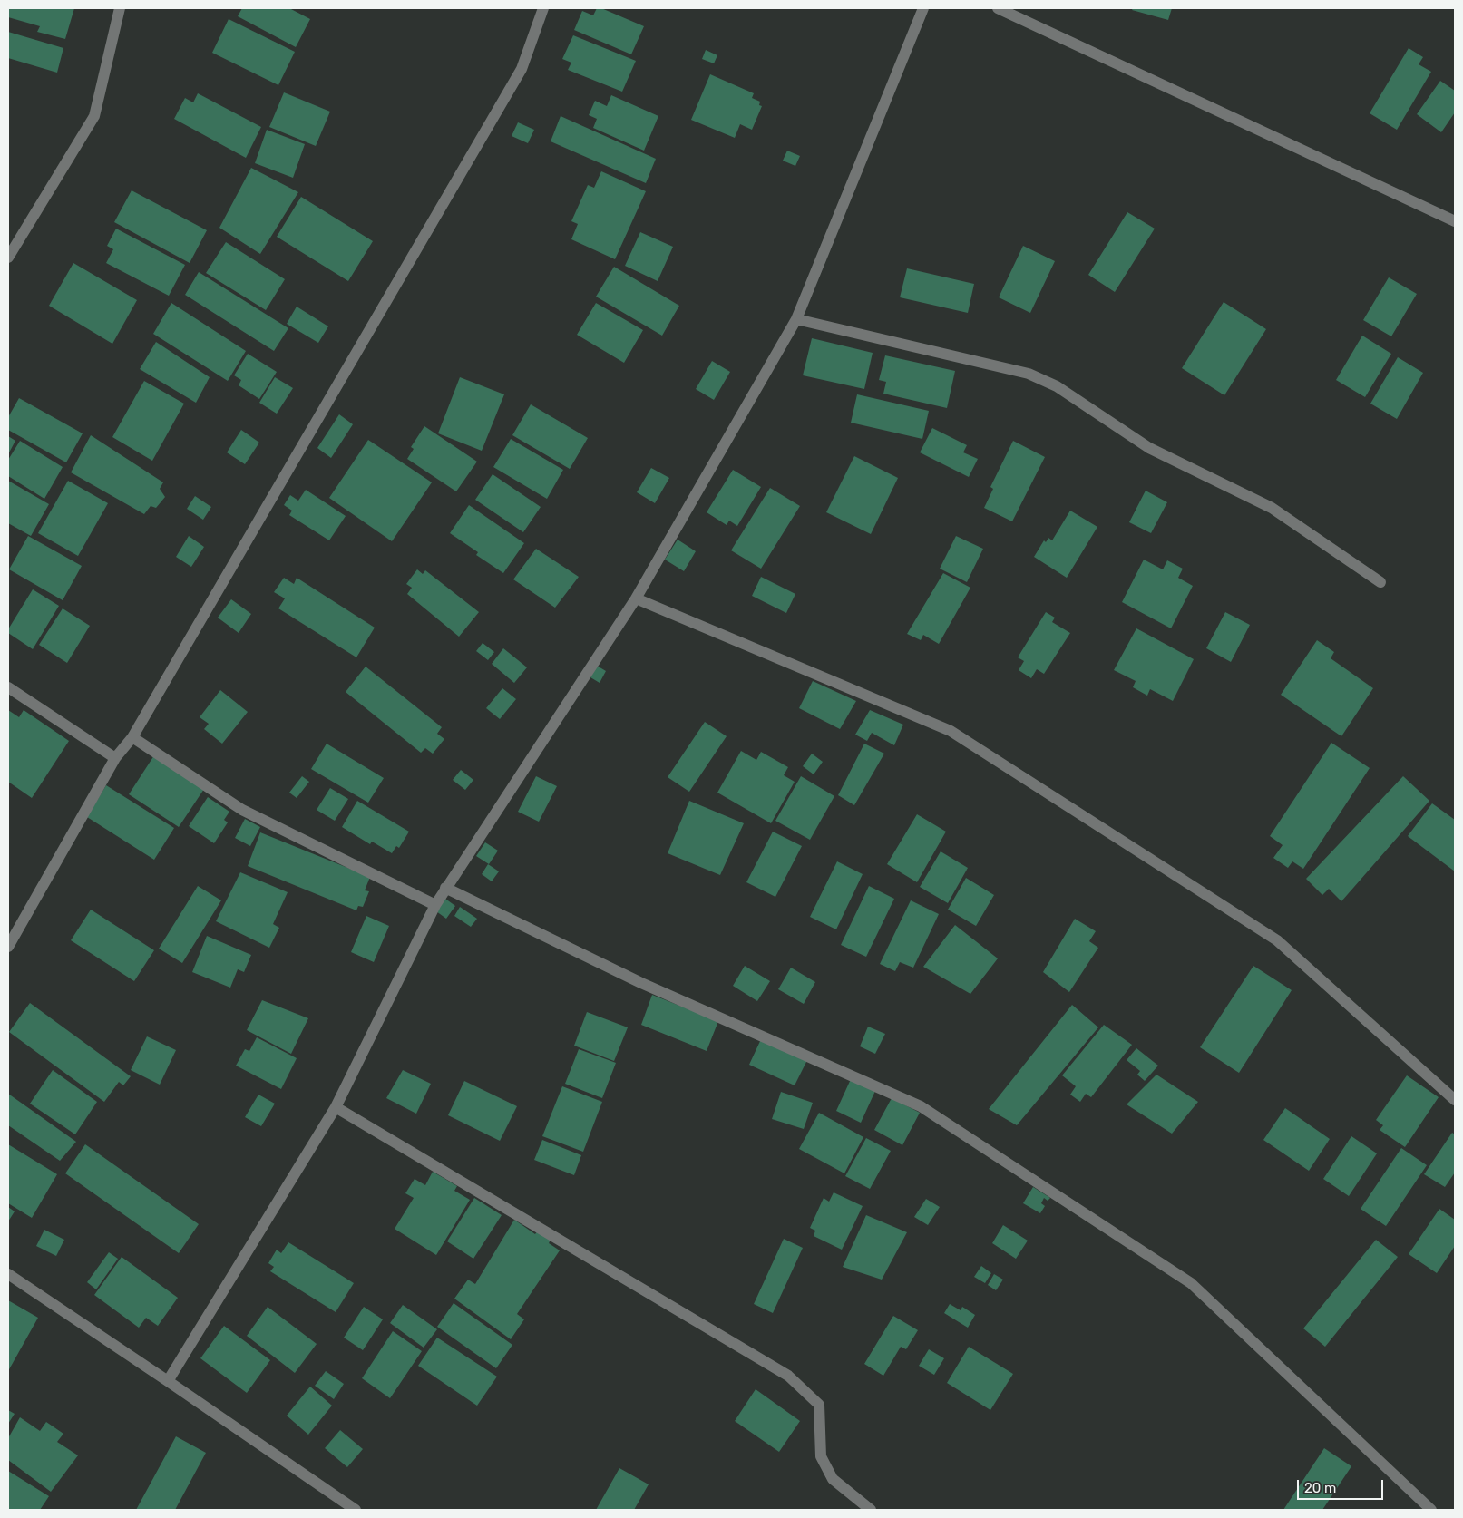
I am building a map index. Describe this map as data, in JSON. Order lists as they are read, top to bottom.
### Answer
{
  "scale_bar": "20 m"
}
